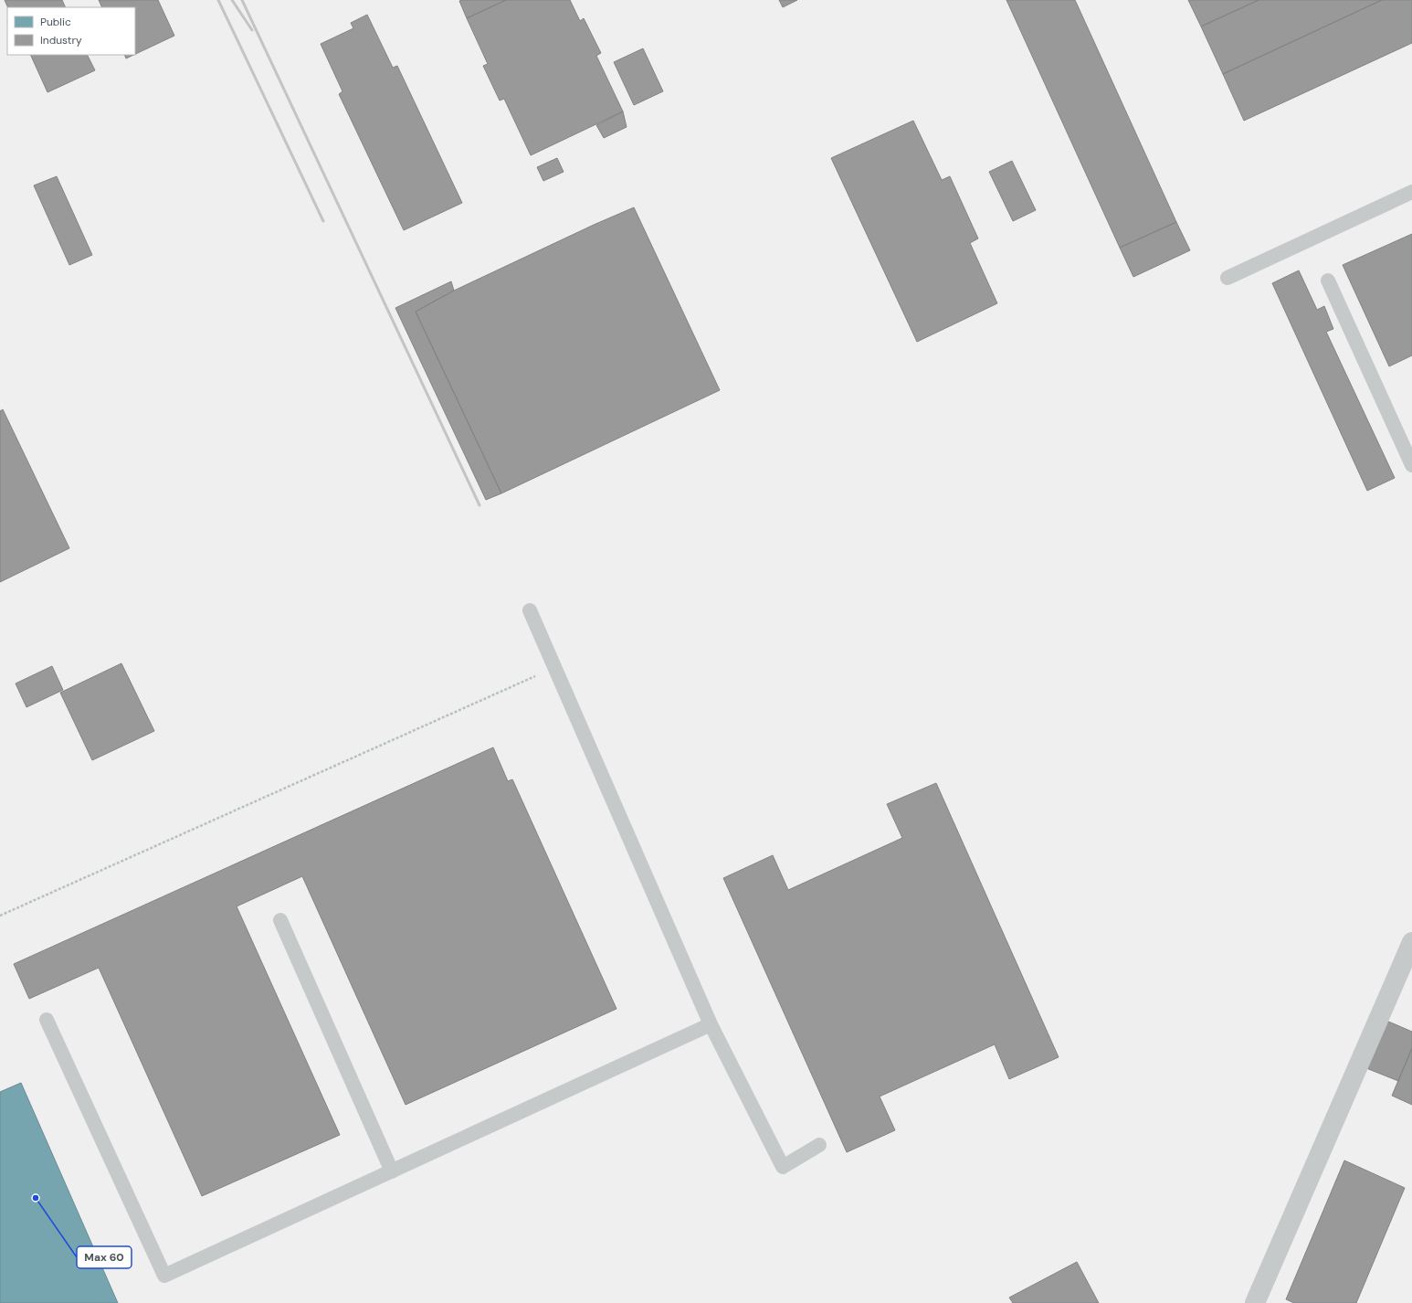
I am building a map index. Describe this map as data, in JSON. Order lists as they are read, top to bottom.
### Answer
{
  "places": ["Max 60"],
  "legend": ["Public", "Industry"]
}
